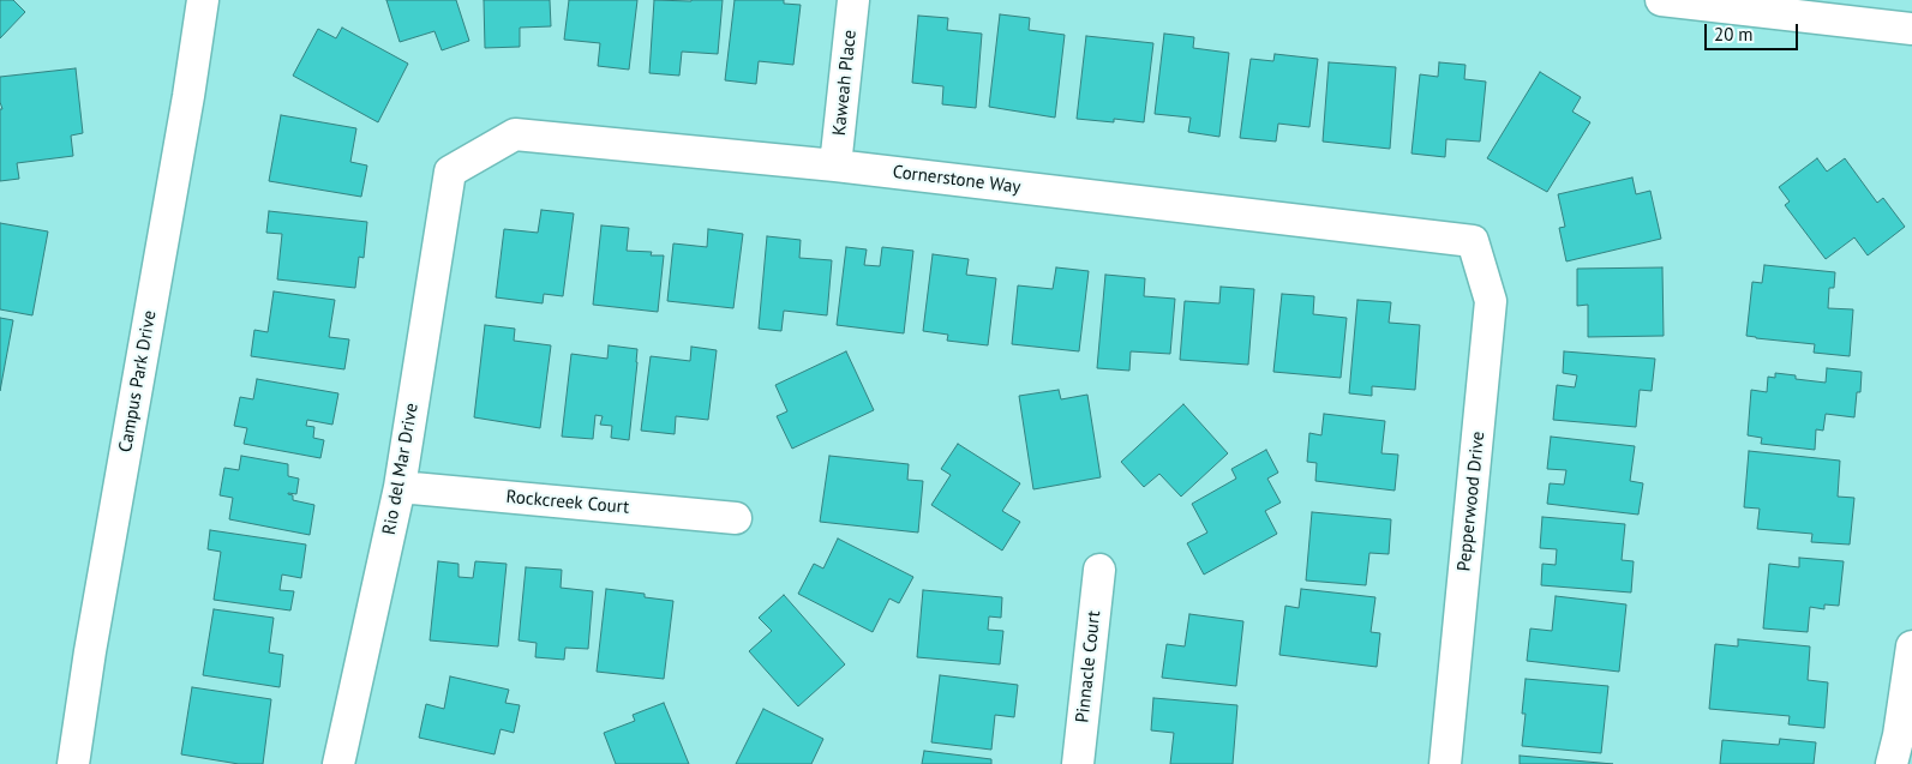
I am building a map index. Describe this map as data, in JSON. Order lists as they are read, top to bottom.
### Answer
{
  "streets": {
    "street": [
      "Kaweah Place",
      "Cornerstone Way",
      "Campus Park Drive",
      "Rio del Mar Drive",
      "Pepperwood Drive",
      "Rockcreek Court",
      "Pinnacle Court"
    ]
  },
  "crossings": [
    ["Kaweah Place", "Cornerstone Way"],
    ["Cornerstone Way", "Rio del Mar Drive"],
    ["Cornerstone Way", "Pepperwood Drive"],
    ["Rio del Mar Drive", "Rockcreek Court"]
  ],
  "scale_bar": "20 m"
}
